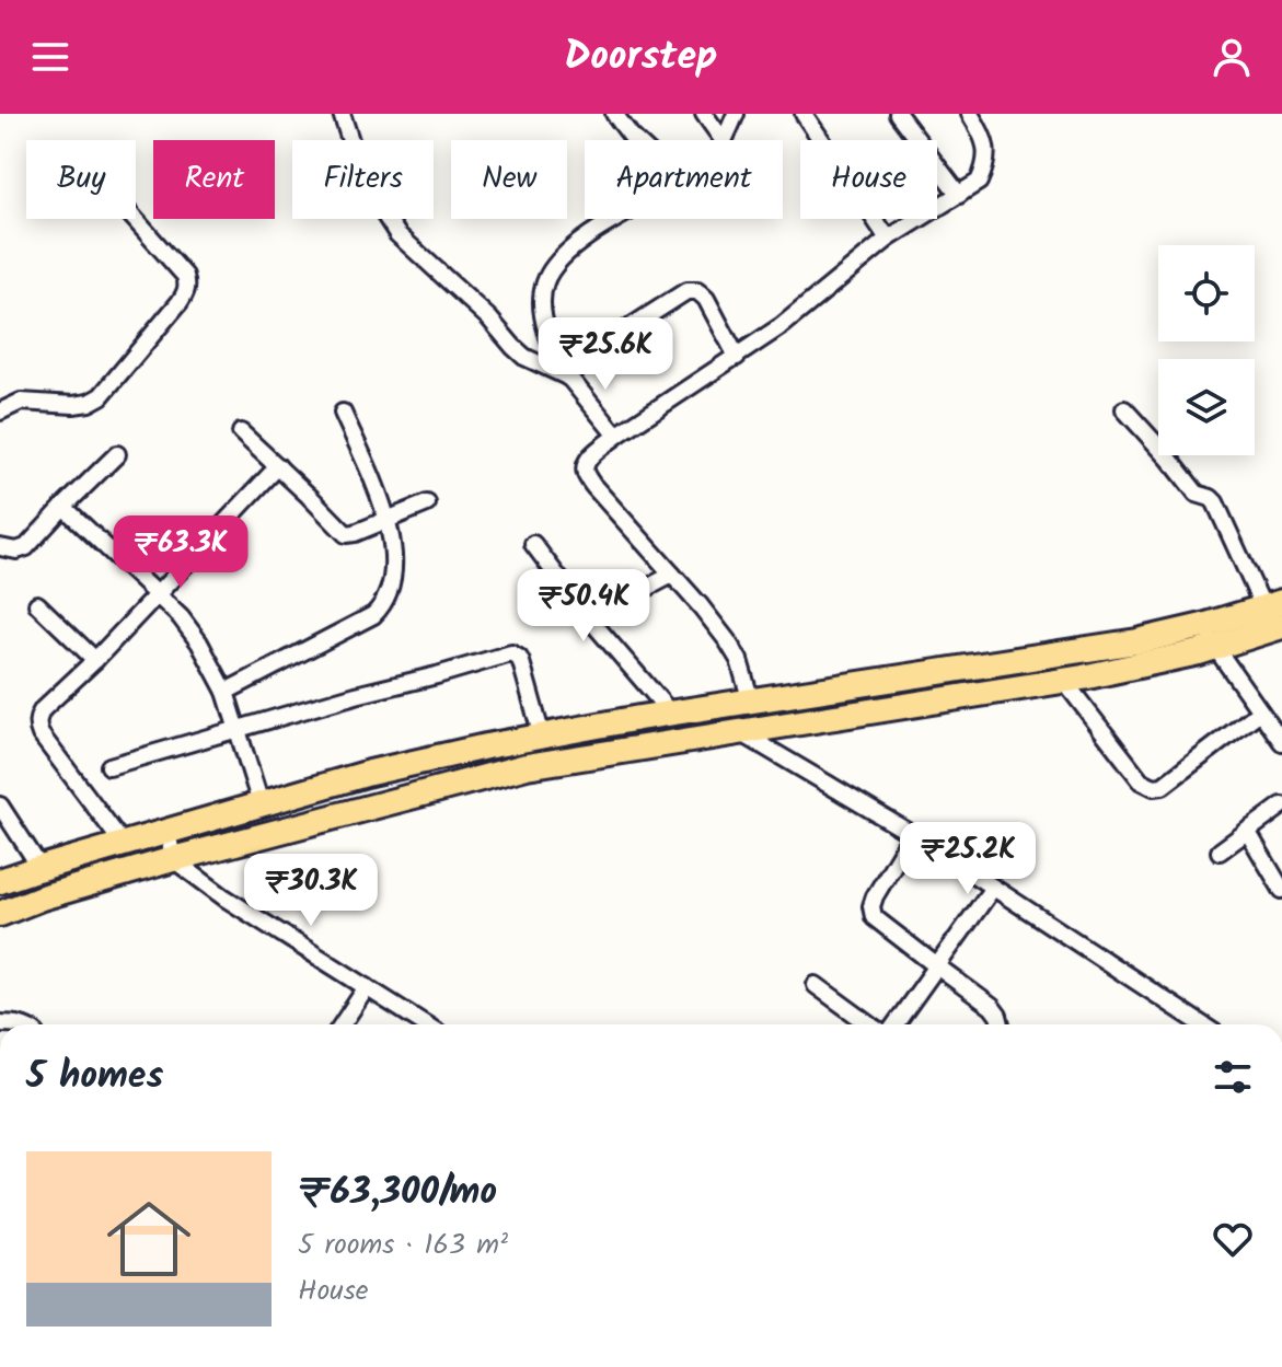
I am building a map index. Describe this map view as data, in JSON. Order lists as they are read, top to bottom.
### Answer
{
  "page": {
    "header": "Doorstep",
    "chip": [
      "Buy",
      "Rent",
      "Filters",
      "New",
      "Apartment",
      "House"
    ],
    "price": [
      "₹25.6K",
      "₹63.3K",
      "₹50.4K",
      "₹25.2K",
      "₹30.3K"
    ],
    "heading": "5 homes",
    "list": [
      {
        "name": "₹63,300/mo",
        "note": "5 rooms · 163 m² · House"
      }
    ]
  }
}
